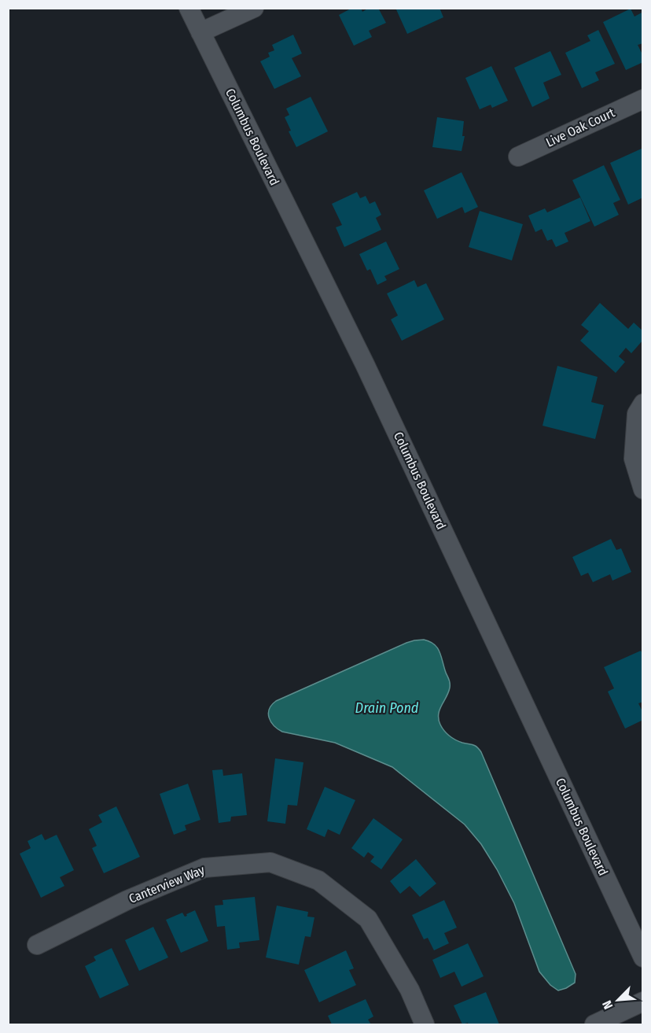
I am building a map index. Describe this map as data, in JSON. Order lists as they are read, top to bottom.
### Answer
{
  "streets": {
    "street": ["Live Oak Court", "Columbus Boulevard", "Canterview Way"]
  },
  "water": ["Drain Pond"],
  "north": "bottom left"
}
